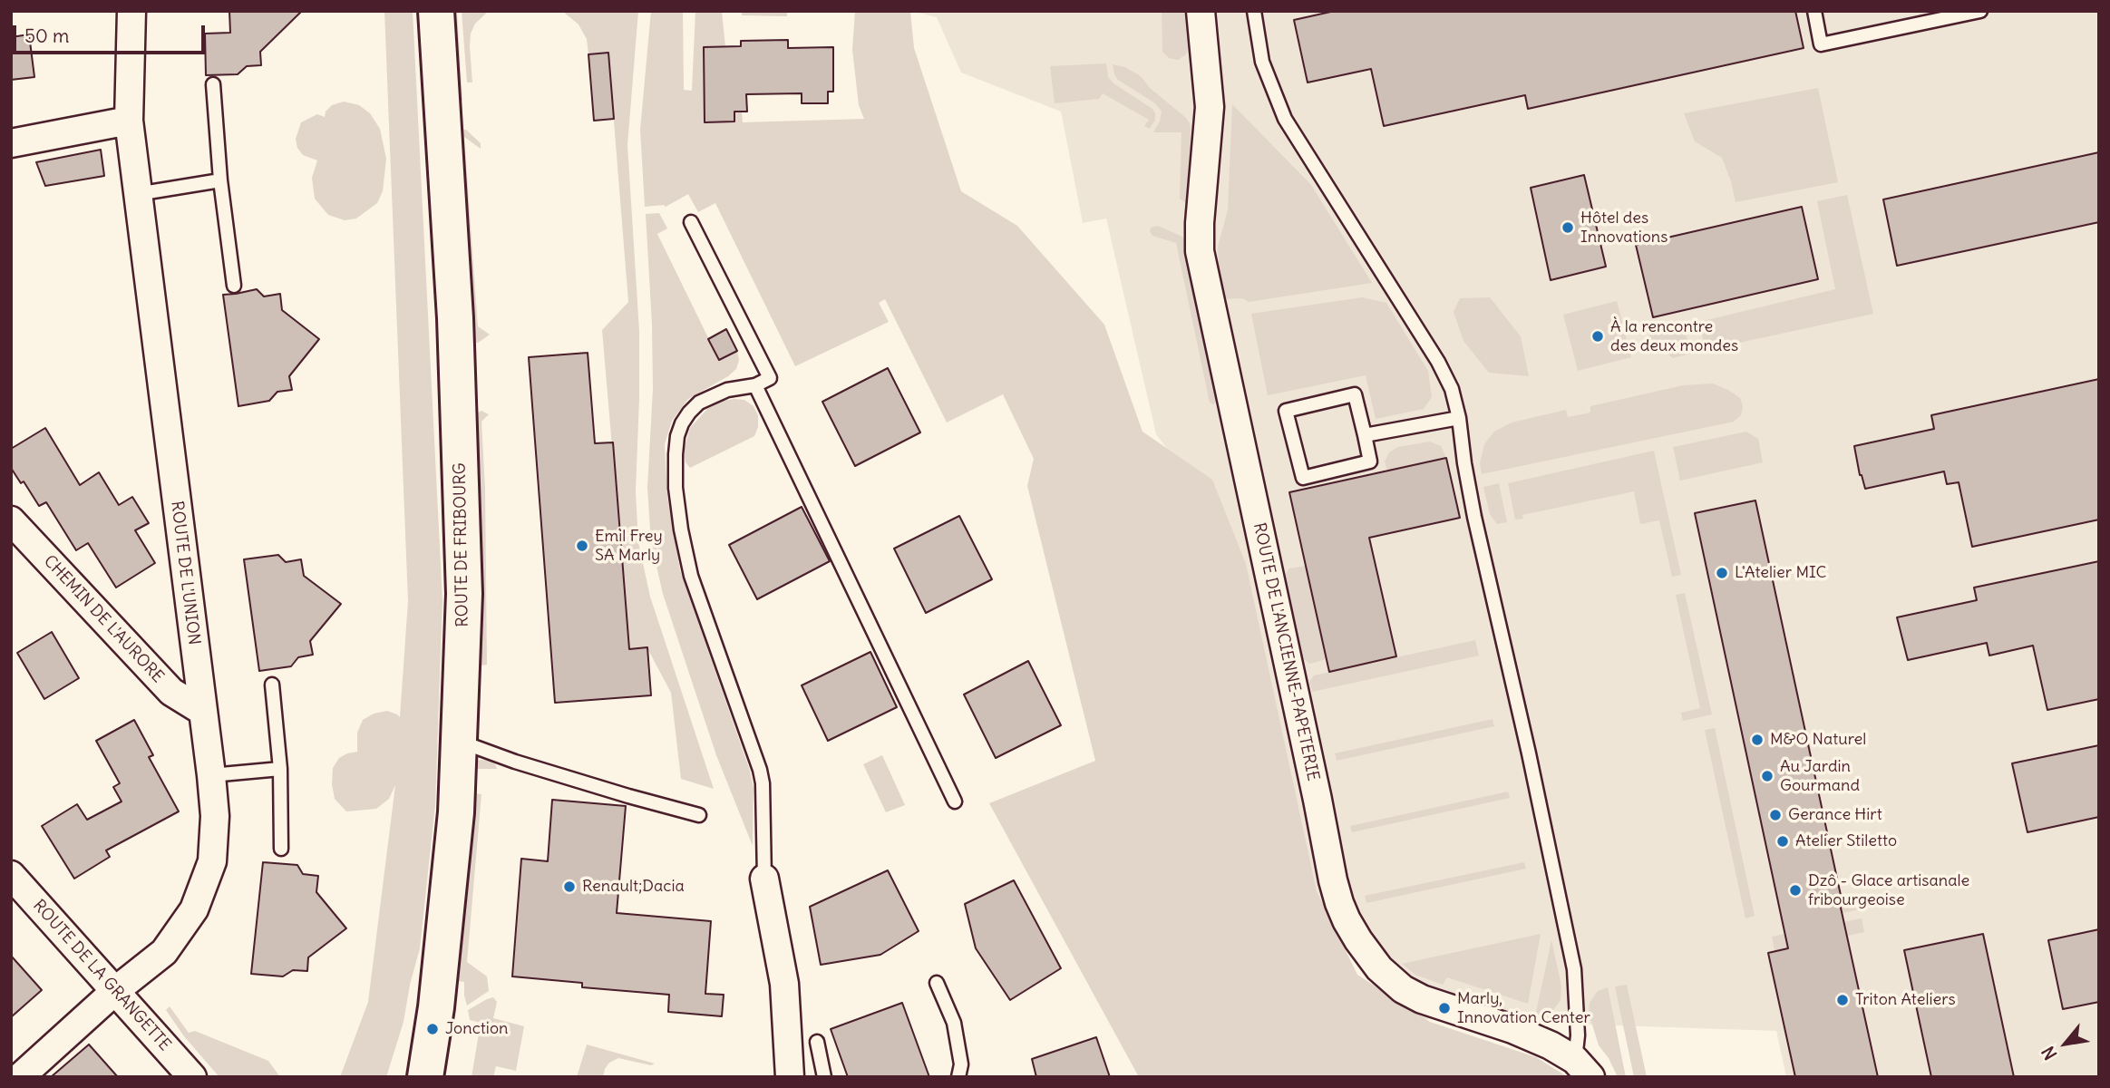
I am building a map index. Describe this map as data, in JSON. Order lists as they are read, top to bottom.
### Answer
{
  "streets": {
    "main road": ["ROUTE DE FRIBOURG"],
    "street": [
      "ROUTE DE L'UNION",
      "CHEMIN DE L'AURORE",
      "ROUTE DE L'ANCIENNE-PAPETERIE",
      "ROUTE DE LA GRANGETTE"
    ]
  },
  "crossings": [
    ["ROUTE DE L'UNION", "CHEMIN DE L'AURORE"],
    ["ROUTE DE L'UNION", "ROUTE DE LA GRANGETTE"]
  ],
  "places": [
    "Hôtel des Innovations",
    "À la rencontre des deux mondes",
    "Emil Frey SA Marly",
    "L'Atelier MIC",
    "M&O Naturel",
    "Au Jardin Gourmand",
    "Gerance Hirt",
    "Atelier Stiletto",
    "Renault;Dacia",
    "Dzô - Glace artisanale fribourgeoise",
    "Triton Ateliers",
    "Marly, Innovation Center",
    "Jonction"
  ],
  "scale_bar": "50 m",
  "north": "bottom left"
}
